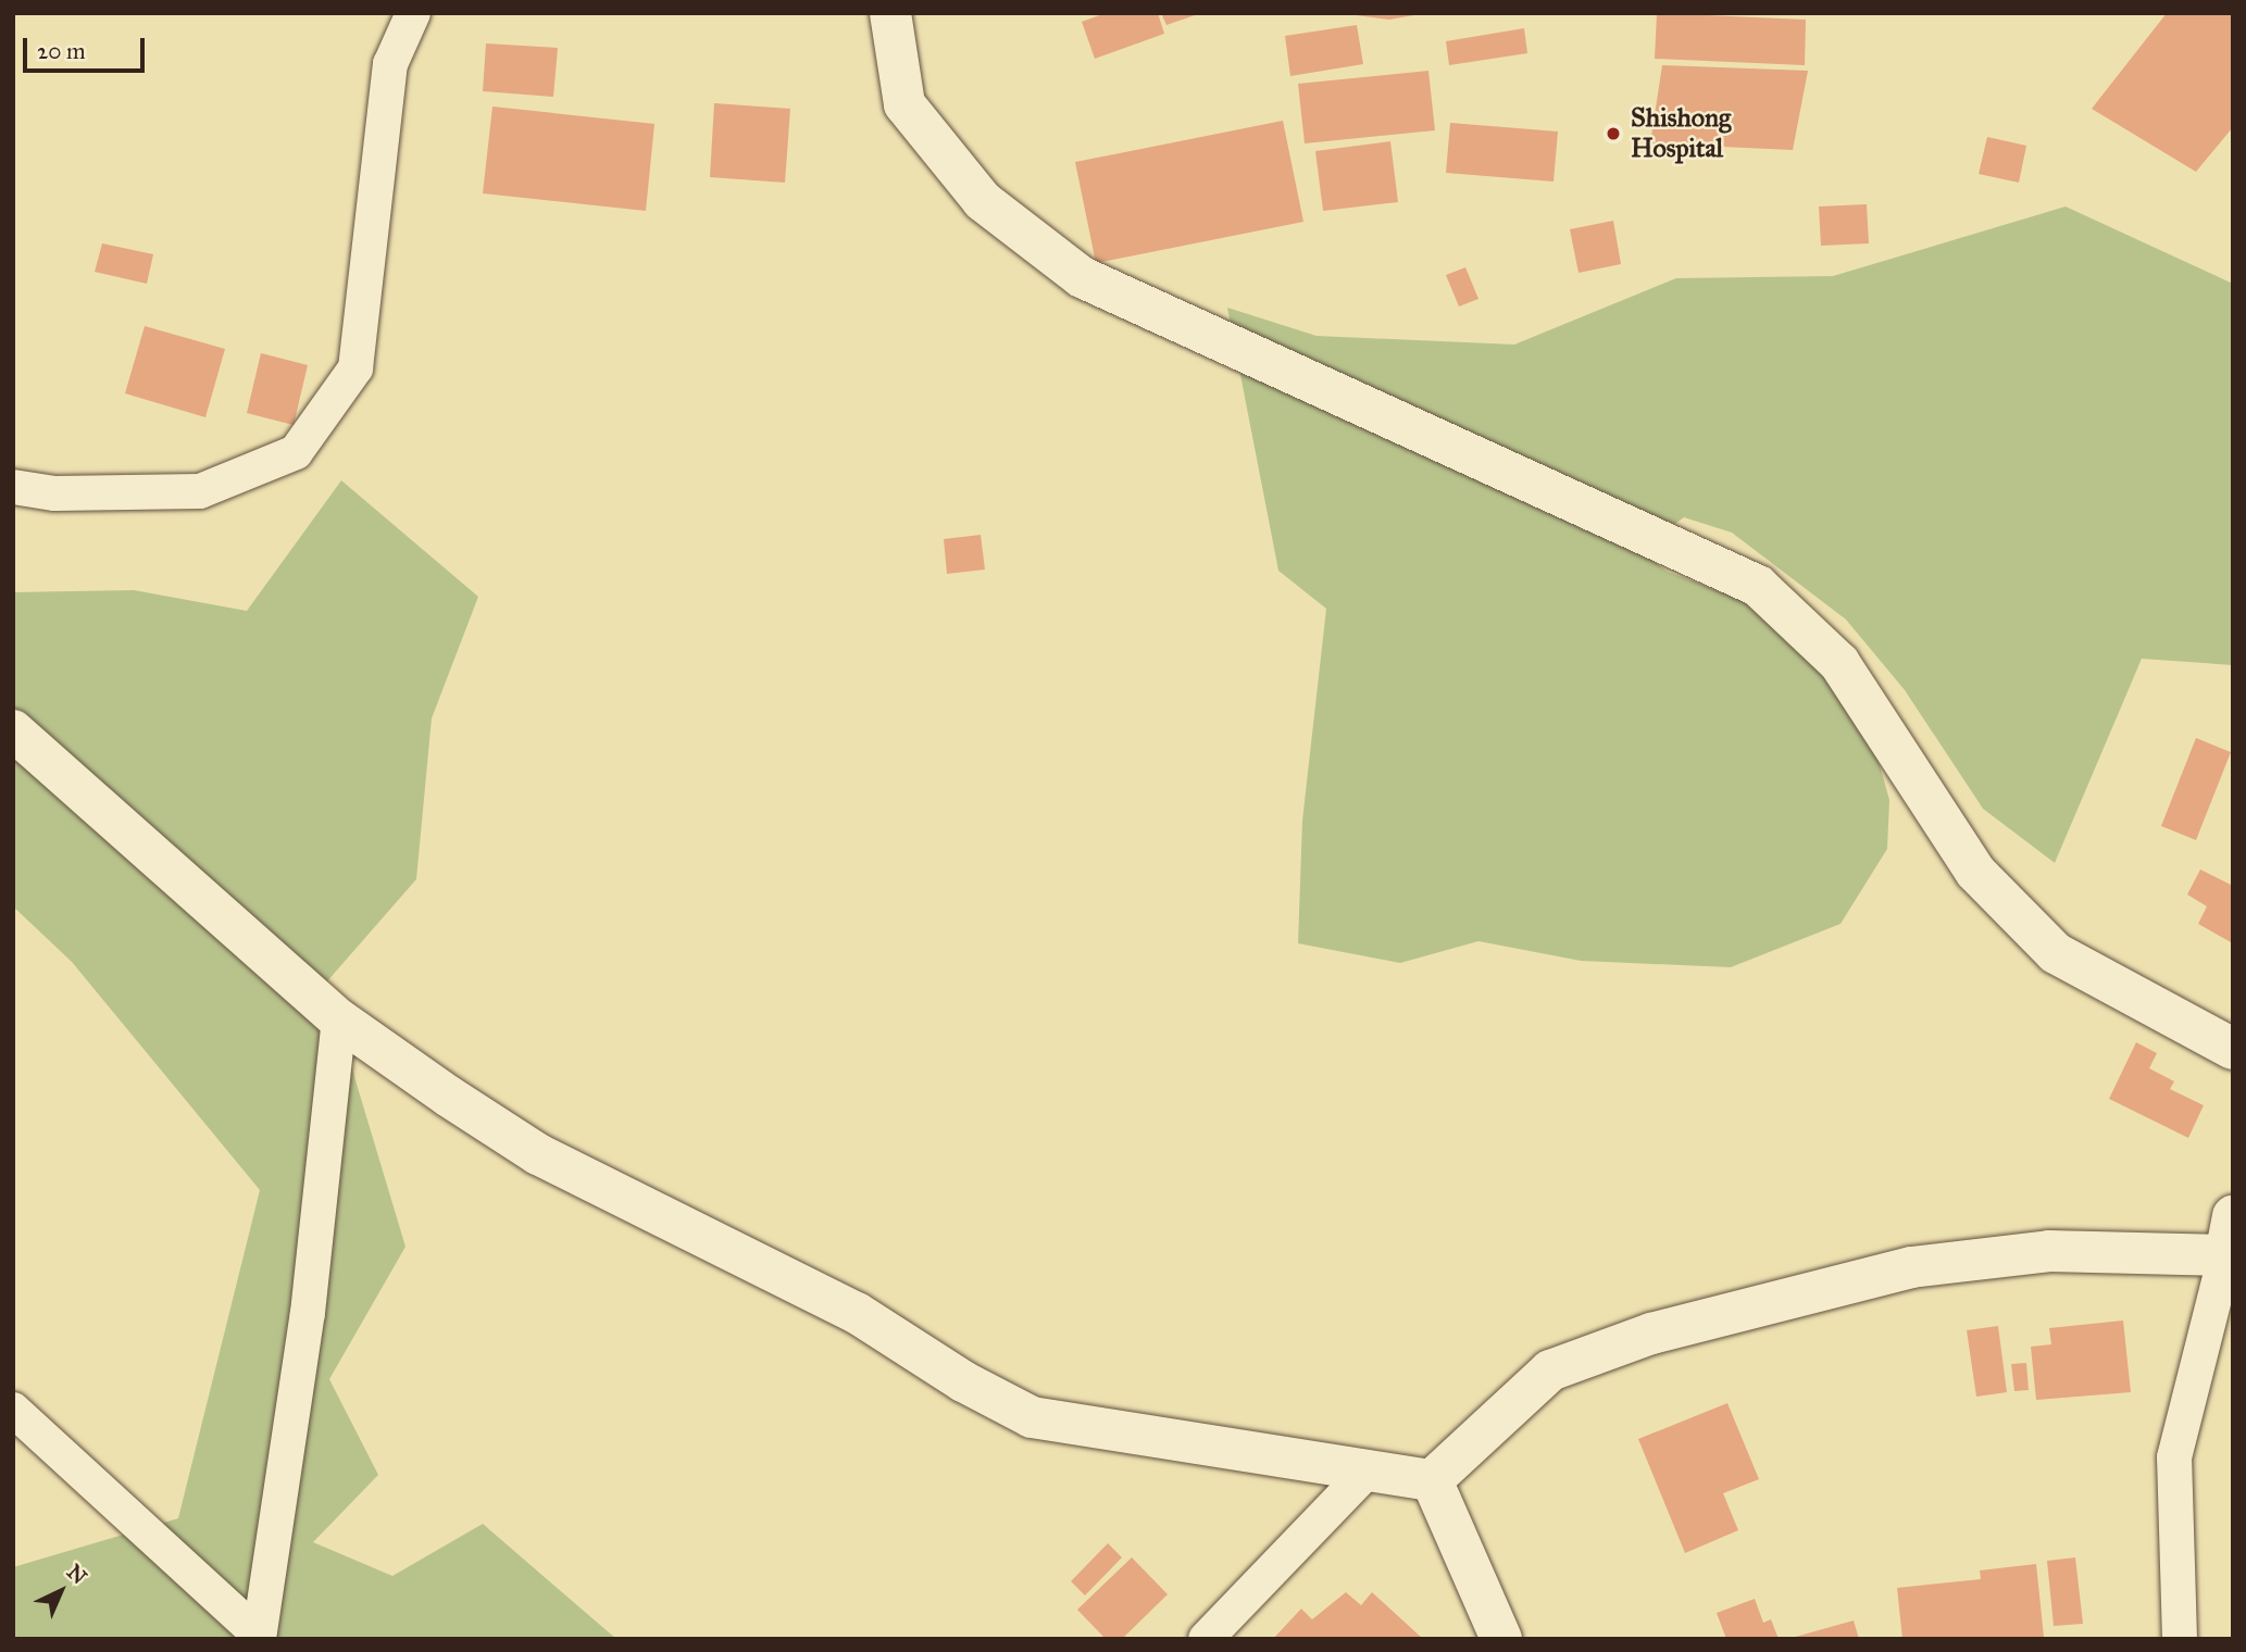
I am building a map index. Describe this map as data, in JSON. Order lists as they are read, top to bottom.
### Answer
{
  "places": ["Shishong Hospital"],
  "scale_bar": "20 m",
  "north": "top right"
}
